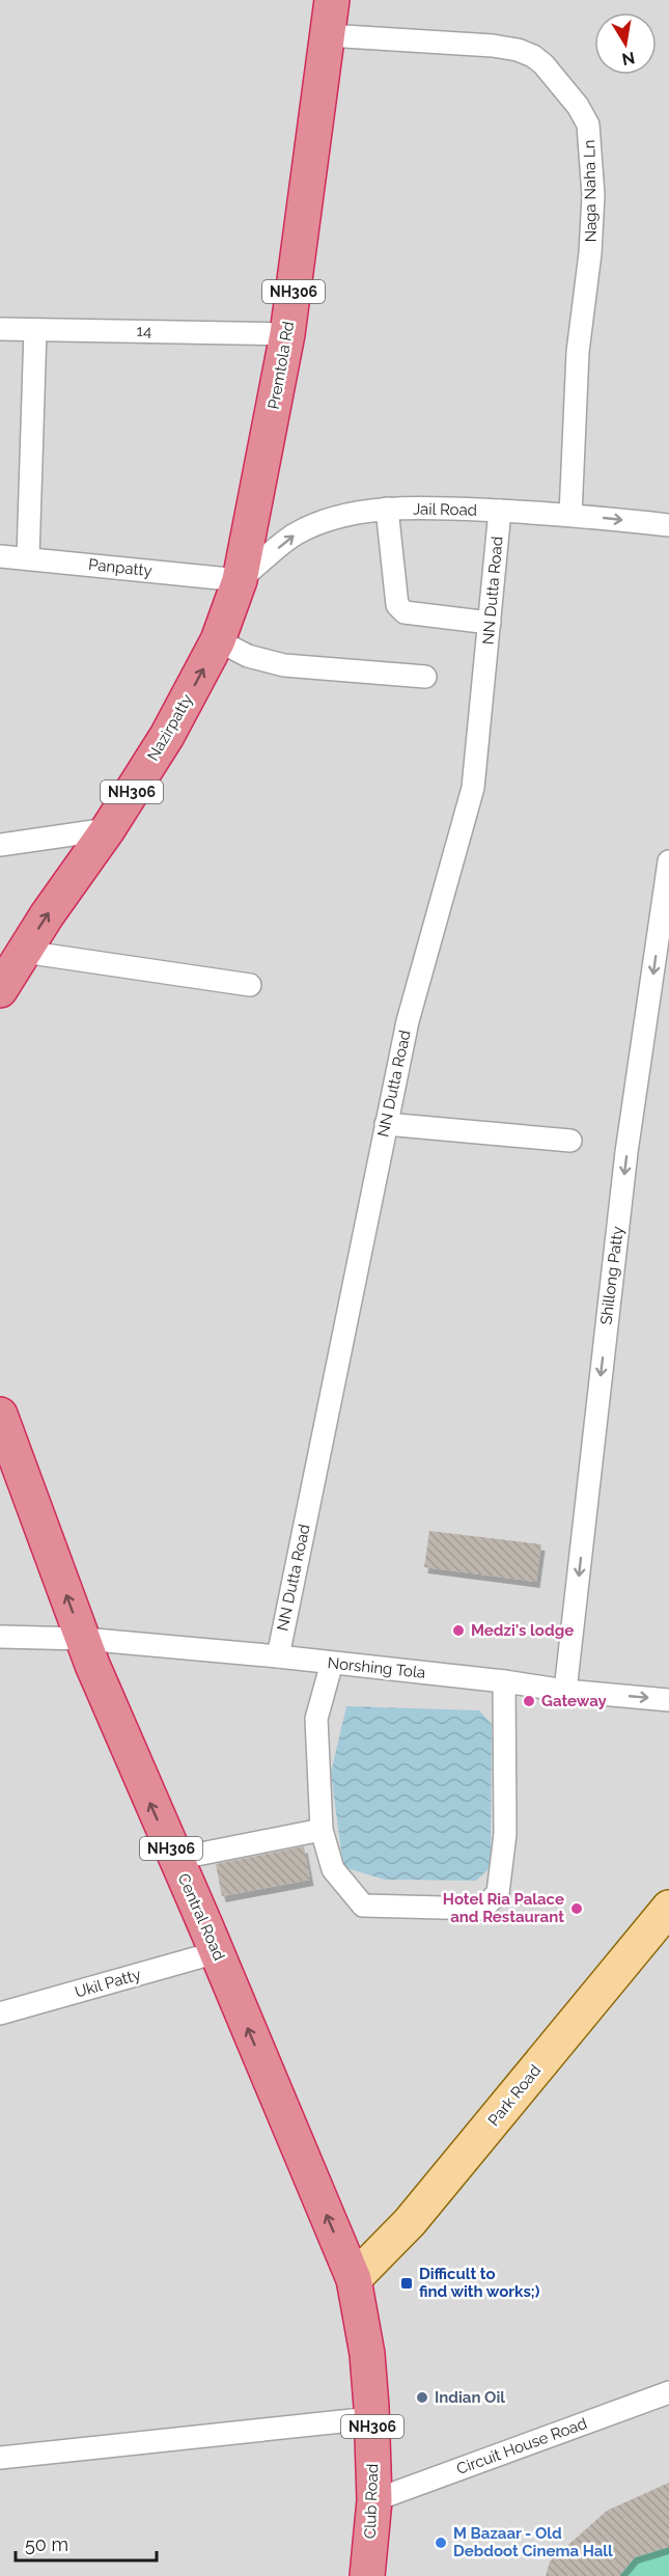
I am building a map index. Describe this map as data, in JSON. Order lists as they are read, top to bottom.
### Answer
{
  "streets": {
    "highway": [
      "NH306",
      "Premtola Rd",
      "Nazirpatty",
      "Central Road",
      "Club Road"
    ],
    "main road": ["Park Road"],
    "street": [
      "Naga Naha Ln",
      "14",
      "Jail Road",
      "Panpatty",
      "NN Dutta Road",
      "Shillong Patty",
      "Norshing Tola",
      "Ukil Patty",
      "Circuit House Road"
    ]
  },
  "crossings": [
    ["Naga Naha Ln", "Premtola Rd"],
    ["Naga Naha Ln", "Jail Road"],
    ["14", "Premtola Rd"],
    ["Premtola Rd", "Jail Road"],
    ["Premtola Rd", "Panpatty"],
    ["Premtola Rd", "Nazirpatty"],
    ["Jail Road", "Panpatty"],
    ["Jail Road", "NN Dutta Road"],
    ["Jail Road", "Nazirpatty"],
    ["Panpatty", "Nazirpatty"],
    ["NN Dutta Road", "Norshing Tola"],
    ["Shillong Patty", "Norshing Tola"],
    ["Norshing Tola", "Central Road"],
    ["Central Road", "Ukil Patty"],
    ["Central Road", "Park Road"],
    ["Central Road", "Club Road"],
    ["Park Road", "Club Road"],
    ["Circuit House Road", "Club Road"]
  ],
  "one_way": ["Nazirpatty", "Shillong Patty", "Central Road"],
  "places": {
    "other": [
      "Medzi's lodge",
      "Gateway",
      "Hotel Ria Palace and Restaurant",
      "Indian Oil",
      "M Bazaar - Old Debdoot Cinema Hall"
    ],
    "transit": ["Difficult to find with works;)"]
  },
  "scale_bar": "50 m",
  "north": "bottom"
}
